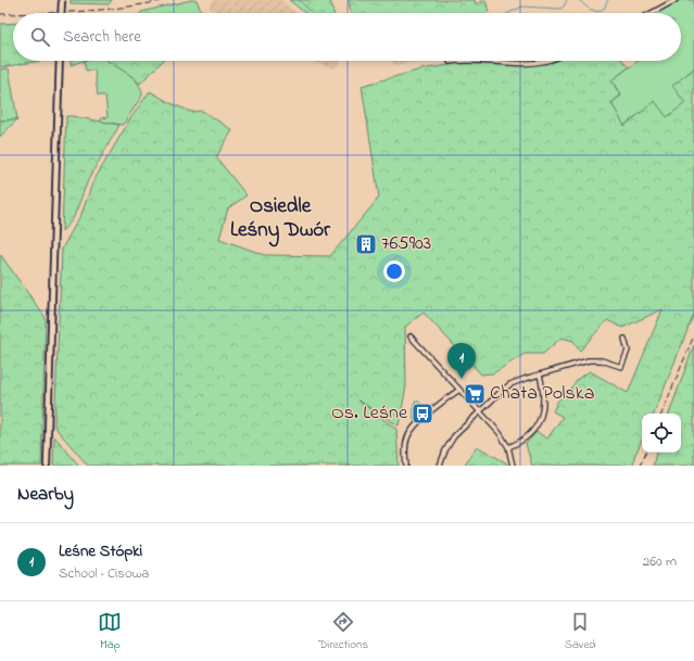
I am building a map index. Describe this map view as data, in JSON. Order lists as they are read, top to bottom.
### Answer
{
  "districts": ["Osiedle Leśny Dwór"],
  "places": {
    "building": ["765903"],
    "supermarket": ["Chata Polska"],
    "bus stop": ["Os. Leśne"]
  },
  "page": {
    "search": "Search here",
    "pins": "1",
    "heading": "Nearby",
    "list": [
      {
        "mark": "1",
        "name": "Leśne Stópki",
        "note": "School · Cisowa",
        "value": "260 m"
      }
    ],
    "nav": ["Map", "Directions", "Saved"]
  }
}
